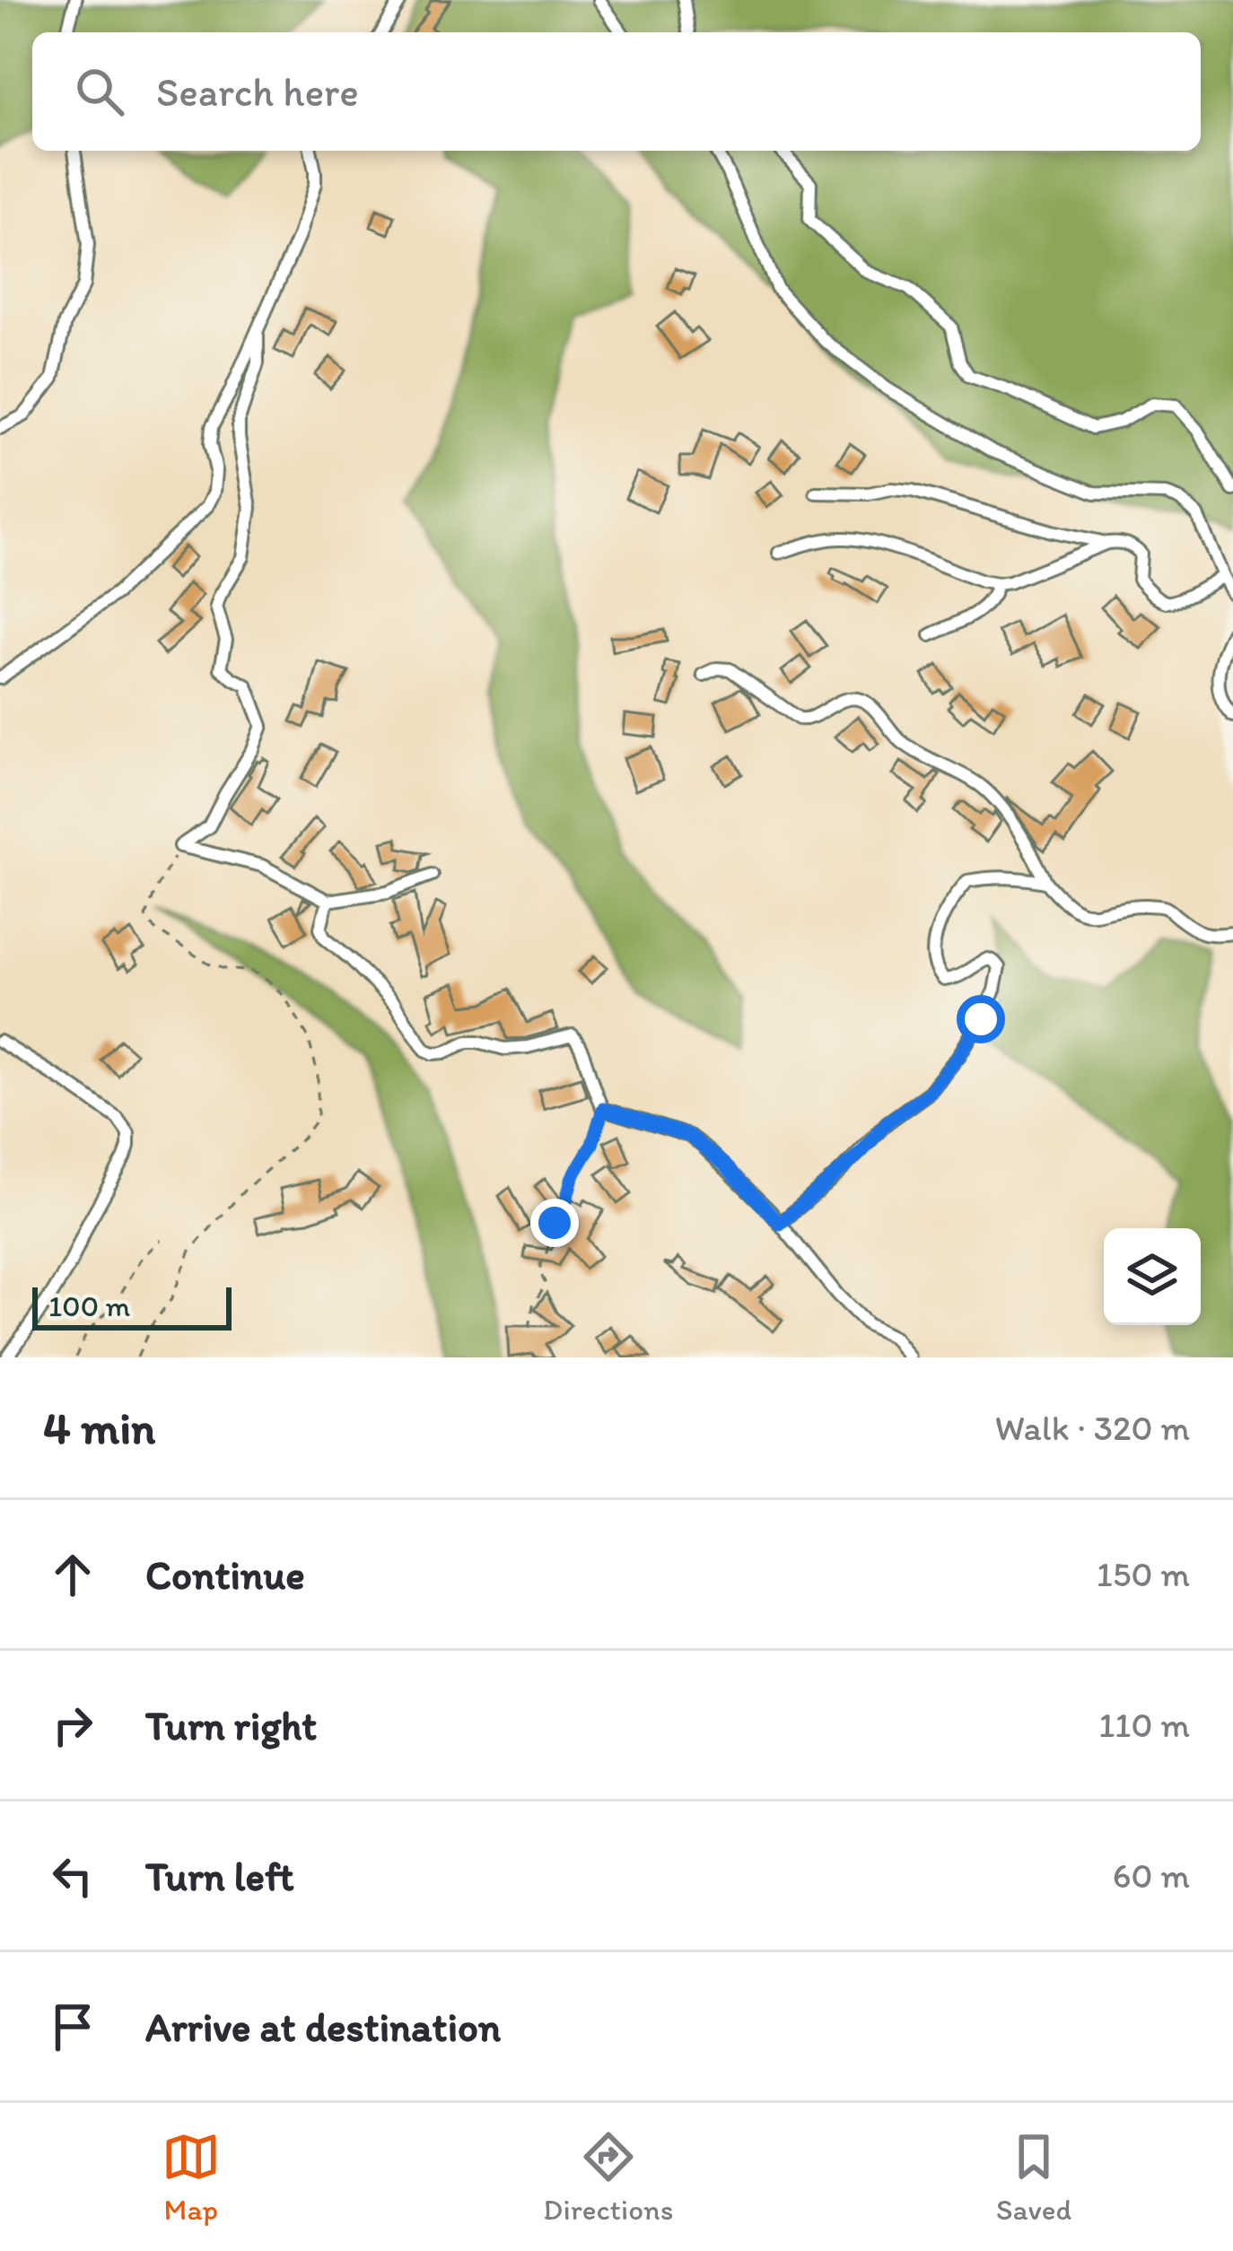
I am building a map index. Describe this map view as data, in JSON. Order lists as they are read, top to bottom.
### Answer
{
  "scale_bar": "100 m",
  "page": {
    "search": "Search here",
    "scale": "100 m",
    "heading": ["4 min", "Walk · 320 m"],
    "list": [
      ["Continue", "150 m"],
      ["Turn right", "110 m"],
      ["Turn left", "60 m"],
      "Arrive at destination"
    ],
    "nav": ["Map", "Directions", "Saved"]
  }
}
